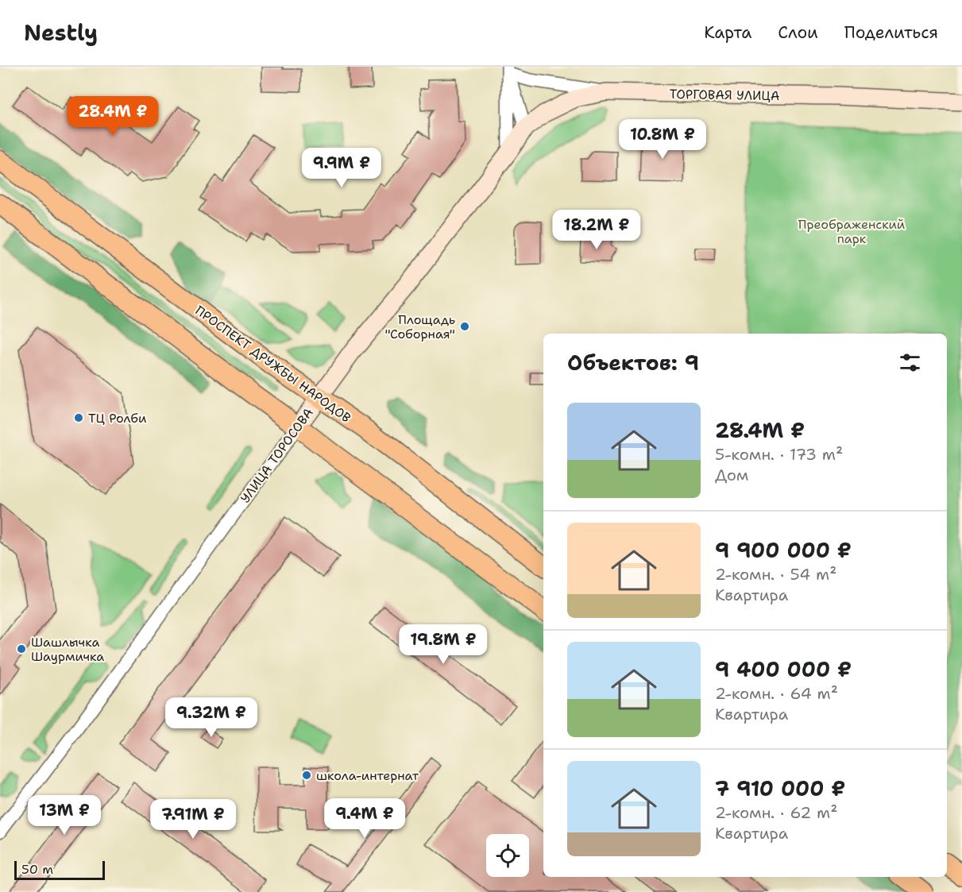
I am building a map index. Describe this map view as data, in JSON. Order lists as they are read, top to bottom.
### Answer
{
  "streets": {
    "main road": ["ПРОСПЕКТ ДРУЖБЫ НАРОДОВ"],
    "street": ["ТОРГОВАЯ УЛИЦА", "УЛИЦА ТОРОСОВА"]
  },
  "crossings": [
    ["ТОРГОВАЯ УЛИЦА", "УЛИЦА ТОРОСОВА"],
    ["ПРОСПЕКТ ДРУЖБЫ НАРОДОВ", "УЛИЦА ТОРОСОВА"]
  ],
  "parks": ["Преображенский парк"],
  "places": [
    "Площадь \"Соборная\"",
    "ТЦ Ролби",
    "Шашлычка Шаурмичка",
    "школа-интернат"
  ],
  "scale_bar": "50 m",
  "page": {
    "header": "Nestly",
    "nav": ["Карта", "Слои", "Поделиться"],
    "price": [
      "28.4M ₽",
      "10.8M ₽",
      "9.9M ₽",
      "18.2M ₽",
      "19.8M ₽",
      "9.32M ₽",
      "13M ₽",
      "9.4M ₽",
      "7.91M ₽"
    ],
    "heading": "Объектов: 9",
    "list": [
      {
        "name": "28.4M ₽",
        "note": "5-комн. · 173 m² · Дом"
      },
      {
        "name": "9 900 000 ₽",
        "note": "2-комн. · 54 m² · Квартира"
      },
      {
        "name": "9 400 000 ₽",
        "note": "2-комн. · 64 m² · Квартира"
      },
      {
        "name": "7 910 000 ₽",
        "note": "2-комн. · 62 m² · Квартира"
      }
    ],
    "scale": "50 m"
  }
}
